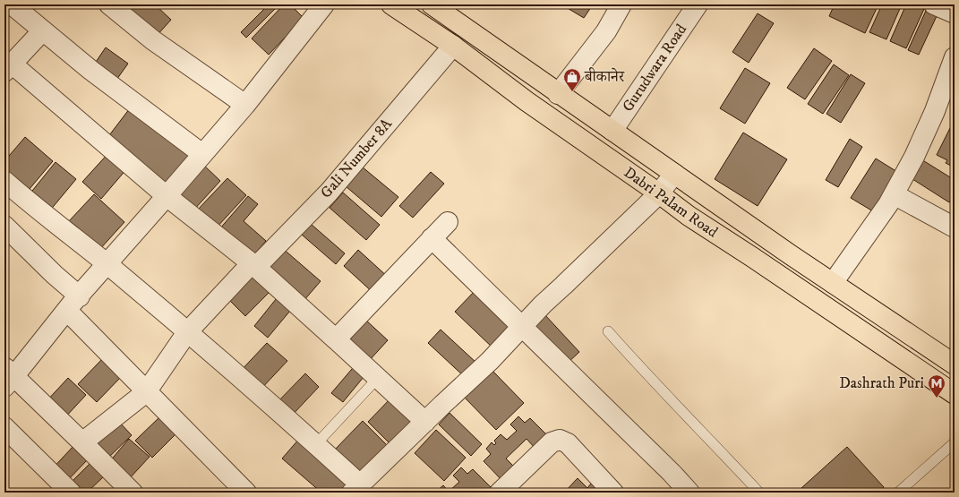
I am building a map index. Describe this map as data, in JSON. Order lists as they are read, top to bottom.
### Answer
{
  "streets": {
    "main road": ["Dabri Palam Road"],
    "street": ["Gurudwara Road", "Gali Number 8A"]
  },
  "crossings": [
    ["Gurudwara Road", "Dabri Palam Road"],
    ["Gali Number 8A", "Dabri Palam Road"]
  ],
  "places": {
    "shop": ["बीकानेर"],
    "metro station": ["Dashrath Puri"]
  }
}
